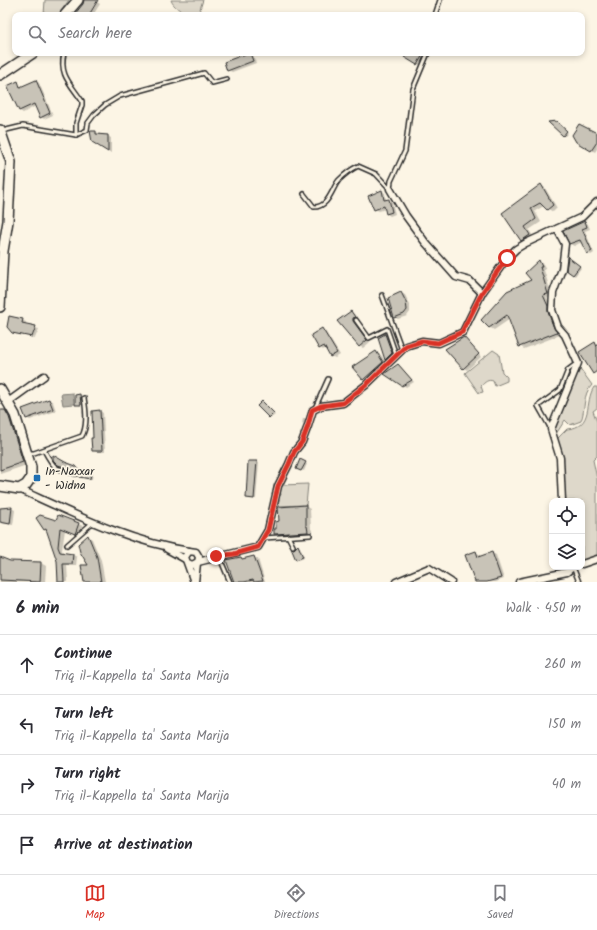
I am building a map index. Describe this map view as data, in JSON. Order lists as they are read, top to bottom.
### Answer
{
  "places": {
    "transit": ["In-Naxxar - Widna"]
  },
  "page": {
    "search": "Search here",
    "heading": ["6 min", "Walk · 450 m"],
    "list": [
      ["Continue", "Triq il-Kappella ta' Santa Marija", "260 m"],
      ["Turn left", "Triq il-Kappella ta' Santa Marija", "150 m"],
      ["Turn right", "Triq il-Kappella ta' Santa Marija", "40 m"],
      "Arrive at destination"
    ],
    "nav": ["Map", "Directions", "Saved"]
  }
}
